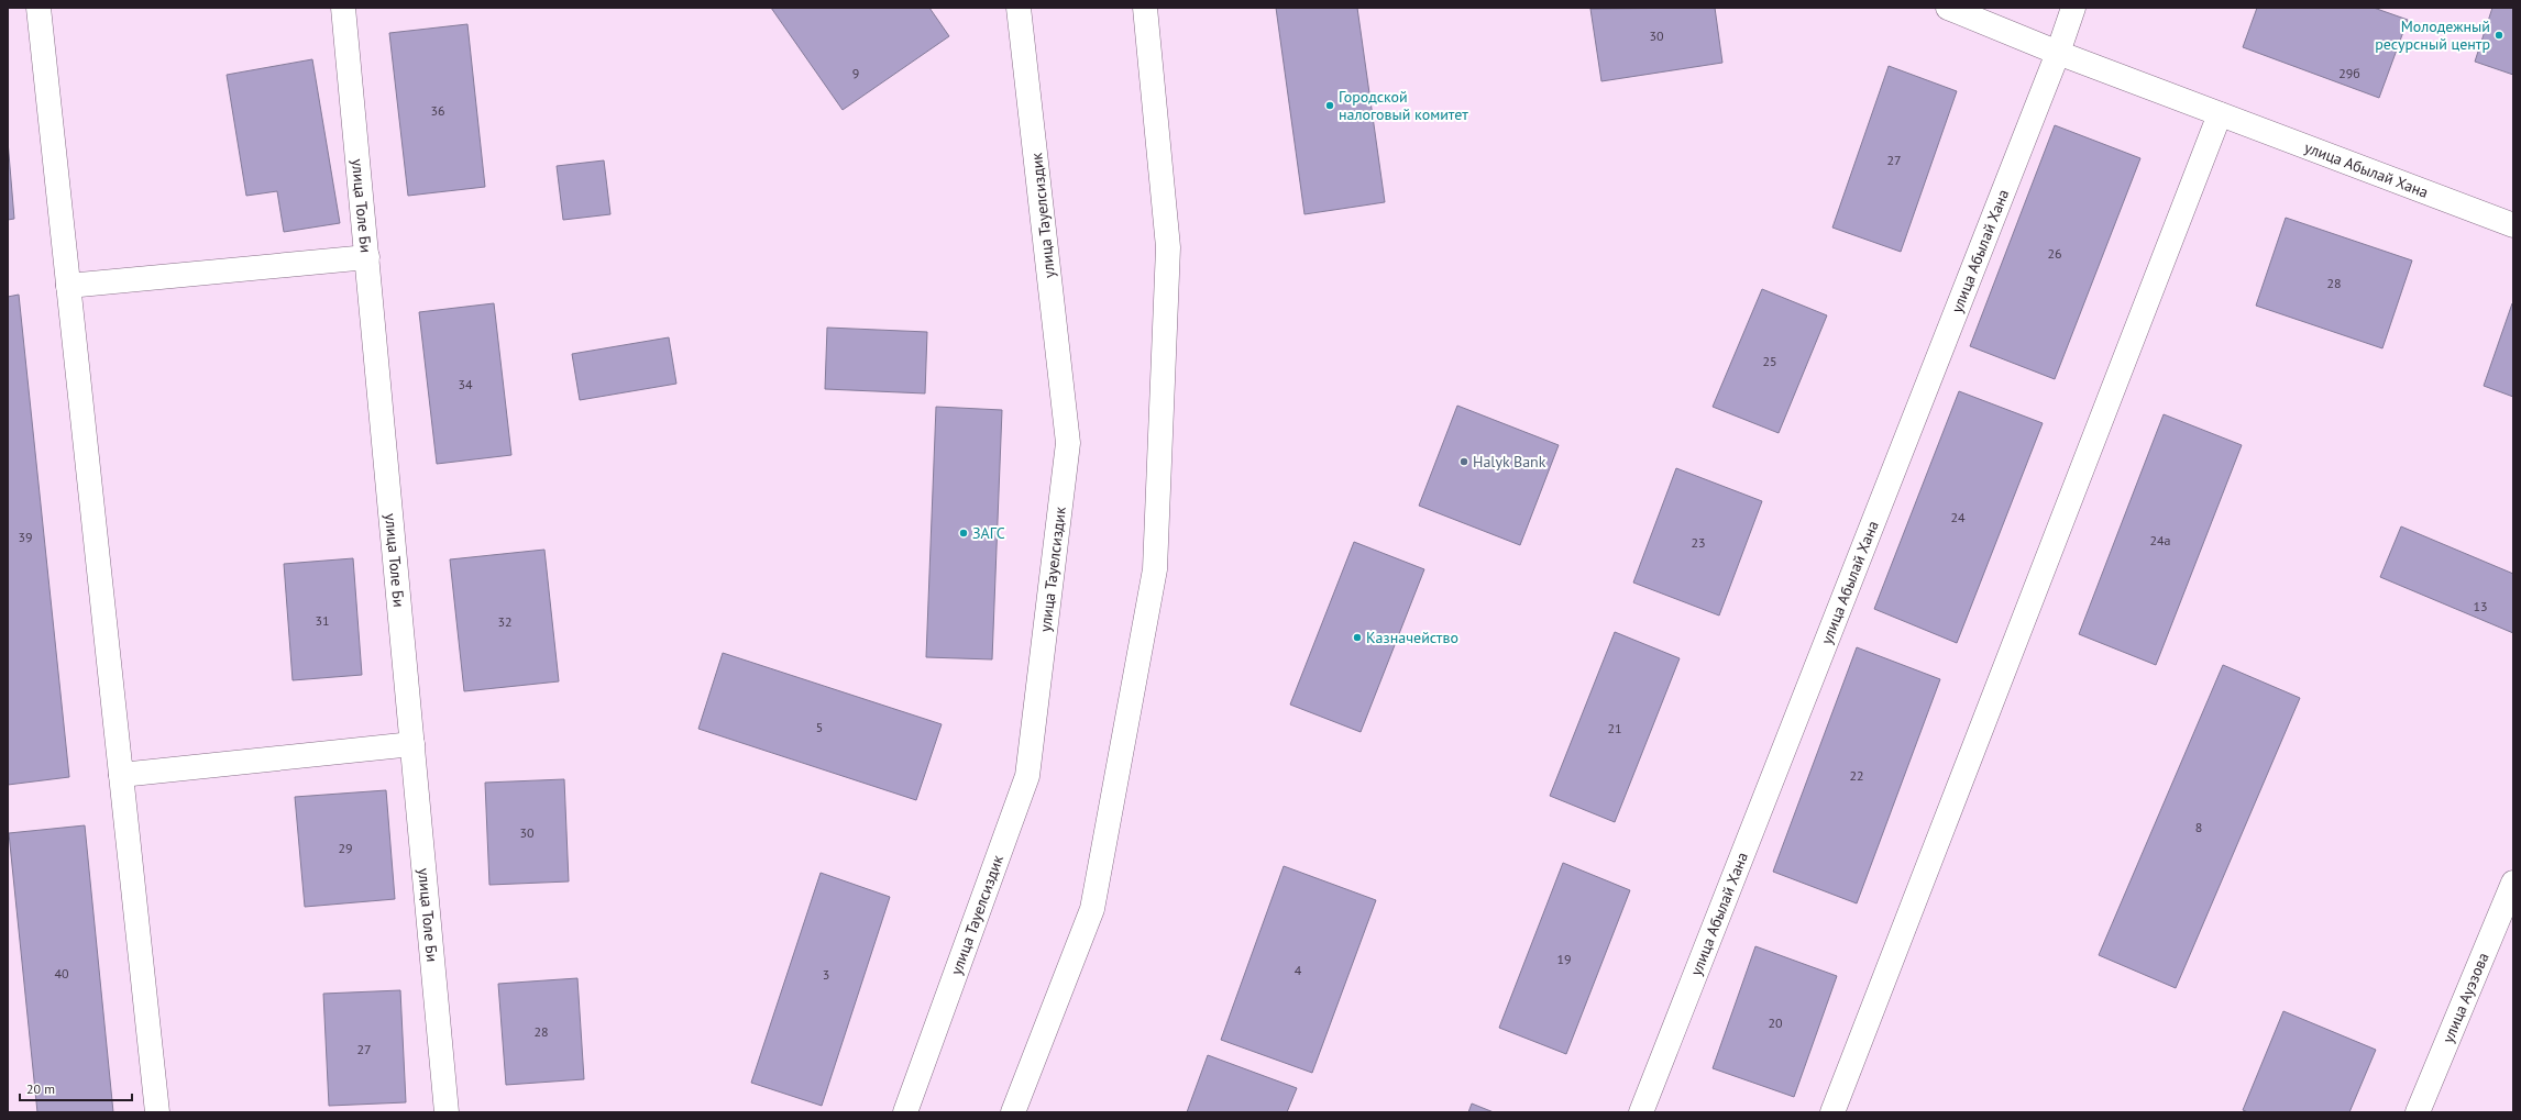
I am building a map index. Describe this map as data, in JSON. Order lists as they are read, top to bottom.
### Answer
{
  "streets": {
    "street": [
      "улица Абылай Хана",
      "улица Толе Би",
      "улица Тауелсиздик",
      "улица Ауэзова"
    ]
  },
  "places": [
    "Молодежный ресурсный центр",
    "Городской налоговый комитет",
    "Halyk Bank",
    "ЗАГС",
    "Казначейство"
  ],
  "house_numbers": [
    "30",
    "9",
    "29б",
    "36",
    "27",
    "26",
    "28",
    "25",
    "34",
    "24",
    "39",
    "24а",
    "23",
    "13",
    "31",
    "32",
    "5",
    "21",
    "22",
    "8",
    "30",
    "29",
    "19",
    "4",
    "40",
    "3",
    "20",
    "28",
    "27"
  ],
  "scale_bar": "20 m"
}
